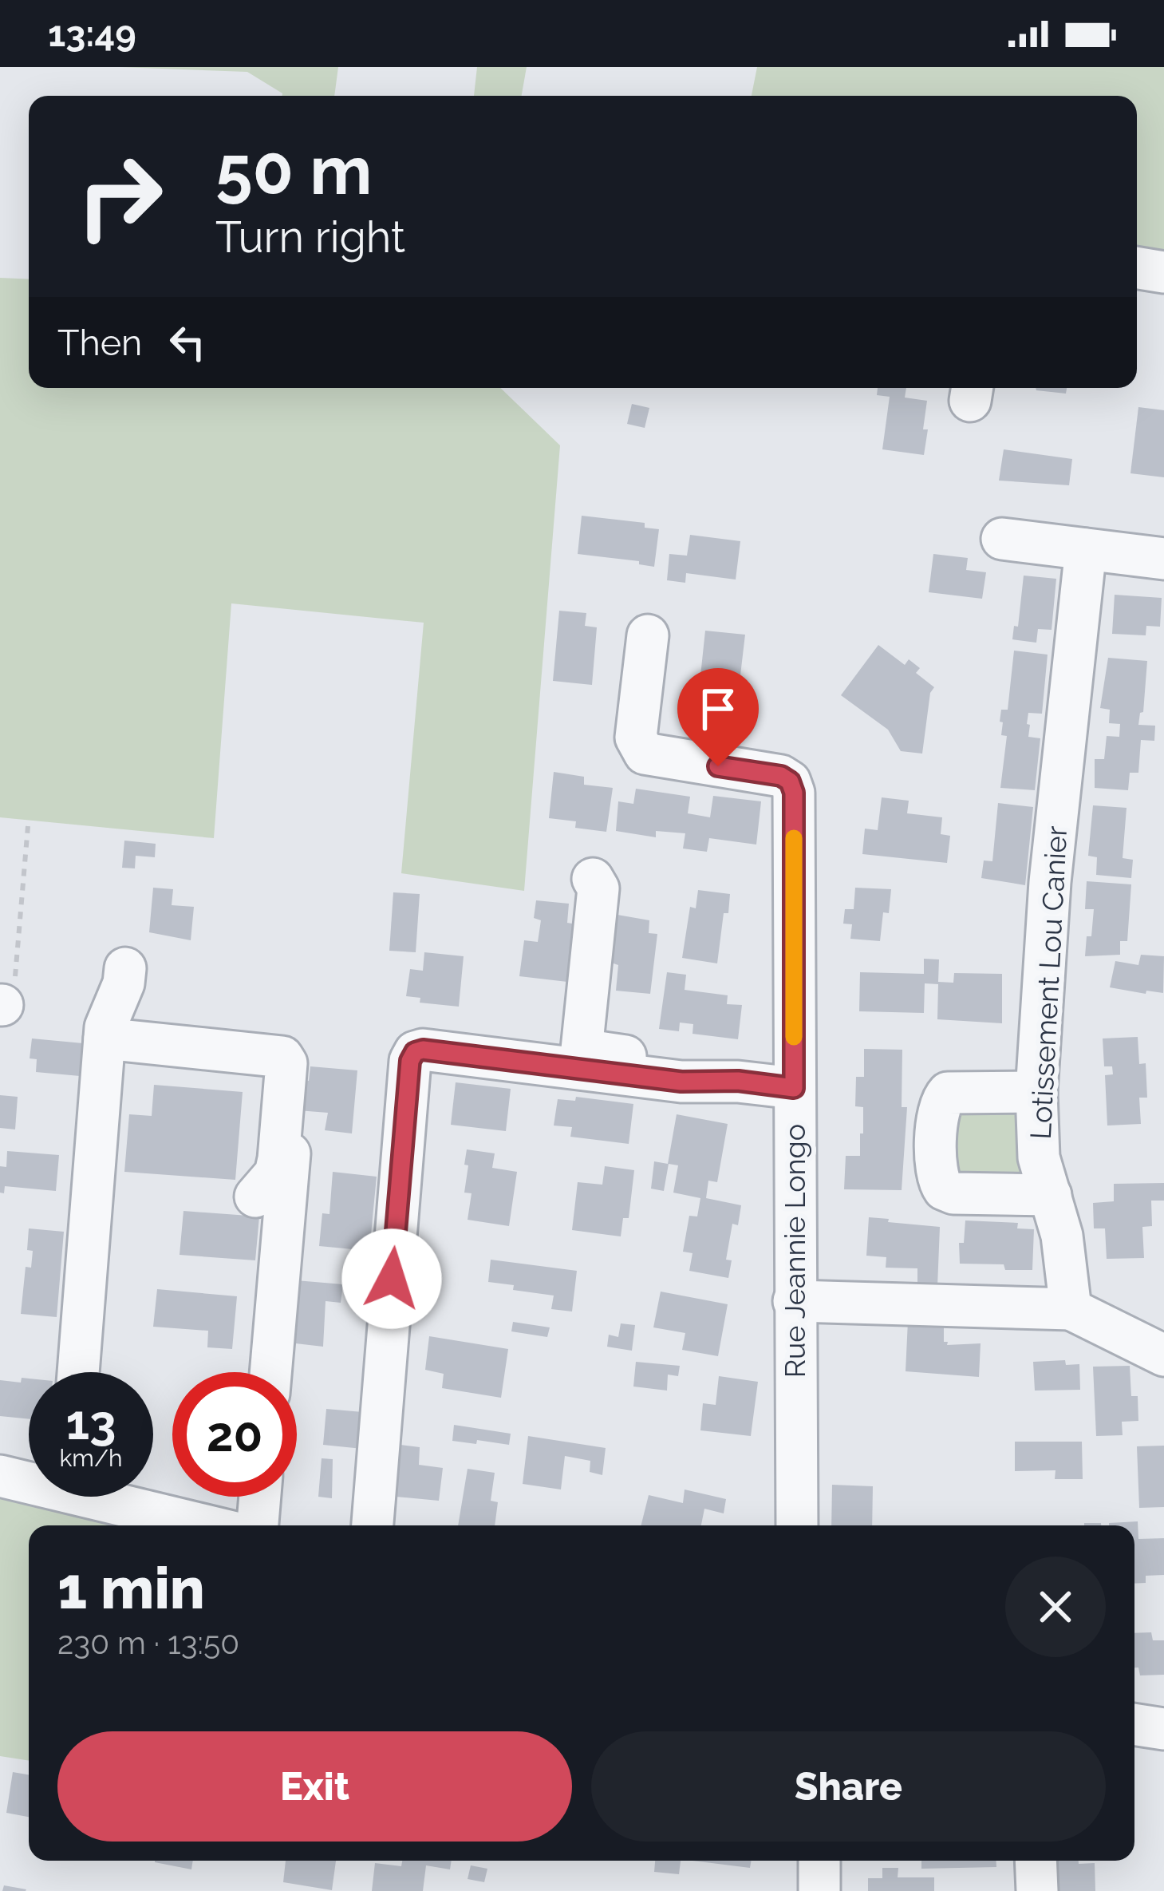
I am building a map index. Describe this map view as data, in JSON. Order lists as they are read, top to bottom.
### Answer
{
  "streets": {
    "street": ["Lotissement Lou Canier", "Rue Jeannie Longo"]
  },
  "page": {
    "status": "13:49",
    "turn": ["50 m", "Turn right"],
    "then": "Then",
    "speed": "13 km/h",
    "limit": "20",
    "heading": ["1 min", "230 m · 13:50"],
    "buttons": ["Exit", "Share"]
  }
}
